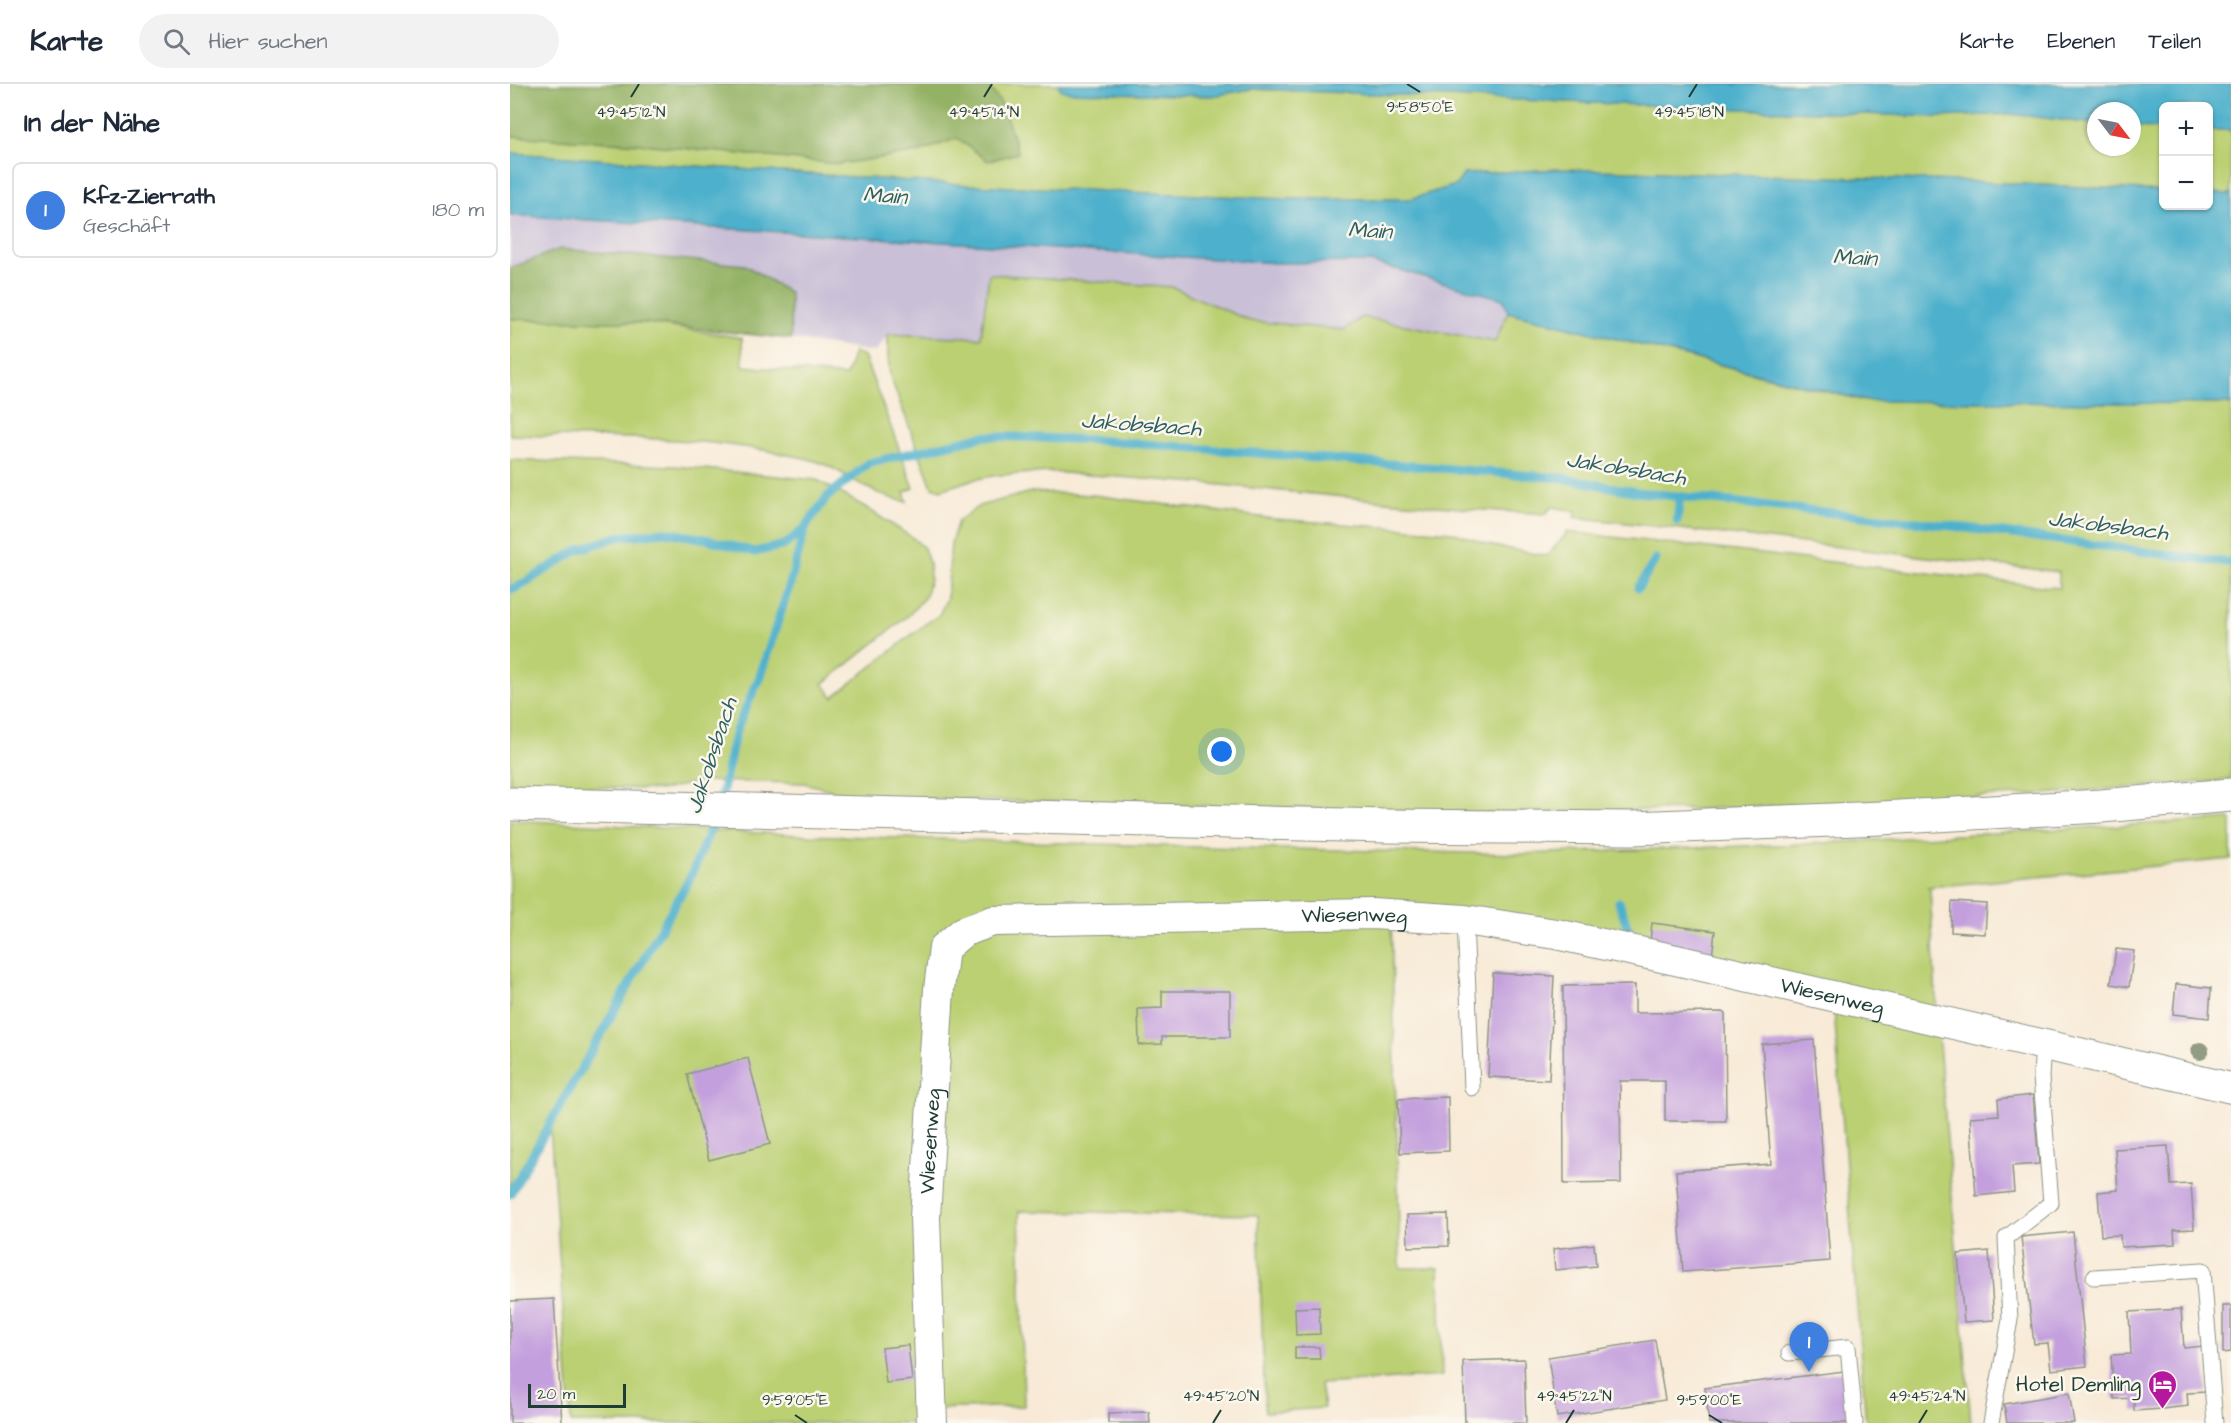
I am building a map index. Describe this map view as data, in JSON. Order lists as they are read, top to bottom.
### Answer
{
  "streets": {
    "street": ["Wiesenweg"]
  },
  "water": ["Main", "Jakobsbach"],
  "places": {
    "hotel": ["Hotel Demling"]
  },
  "scale_bar": "20 m",
  "north": "bottom right",
  "page": {
    "header": "Karte",
    "search": "Hier suchen",
    "nav": ["Karte", "Ebenen", "Teilen"],
    "heading": "In der Nähe",
    "map_buttons": ["+", "−"],
    "list": [
      {
        "mark": "1",
        "name": "Kfz-Zierrath",
        "note": "Geschäft",
        "value": "180 m"
      }
    ],
    "pins": "1",
    "scale": "20 m"
  },
  "coordinates": [
    "9°58'50\"E",
    "49°45'12\"N",
    "49°45'14\"N",
    "49°45'18\"N",
    "49°45'20\"N",
    "49°45'22\"N",
    "49°45'24\"N",
    "9°59'05\"E",
    "9°59'00\"E"
  ]
}
